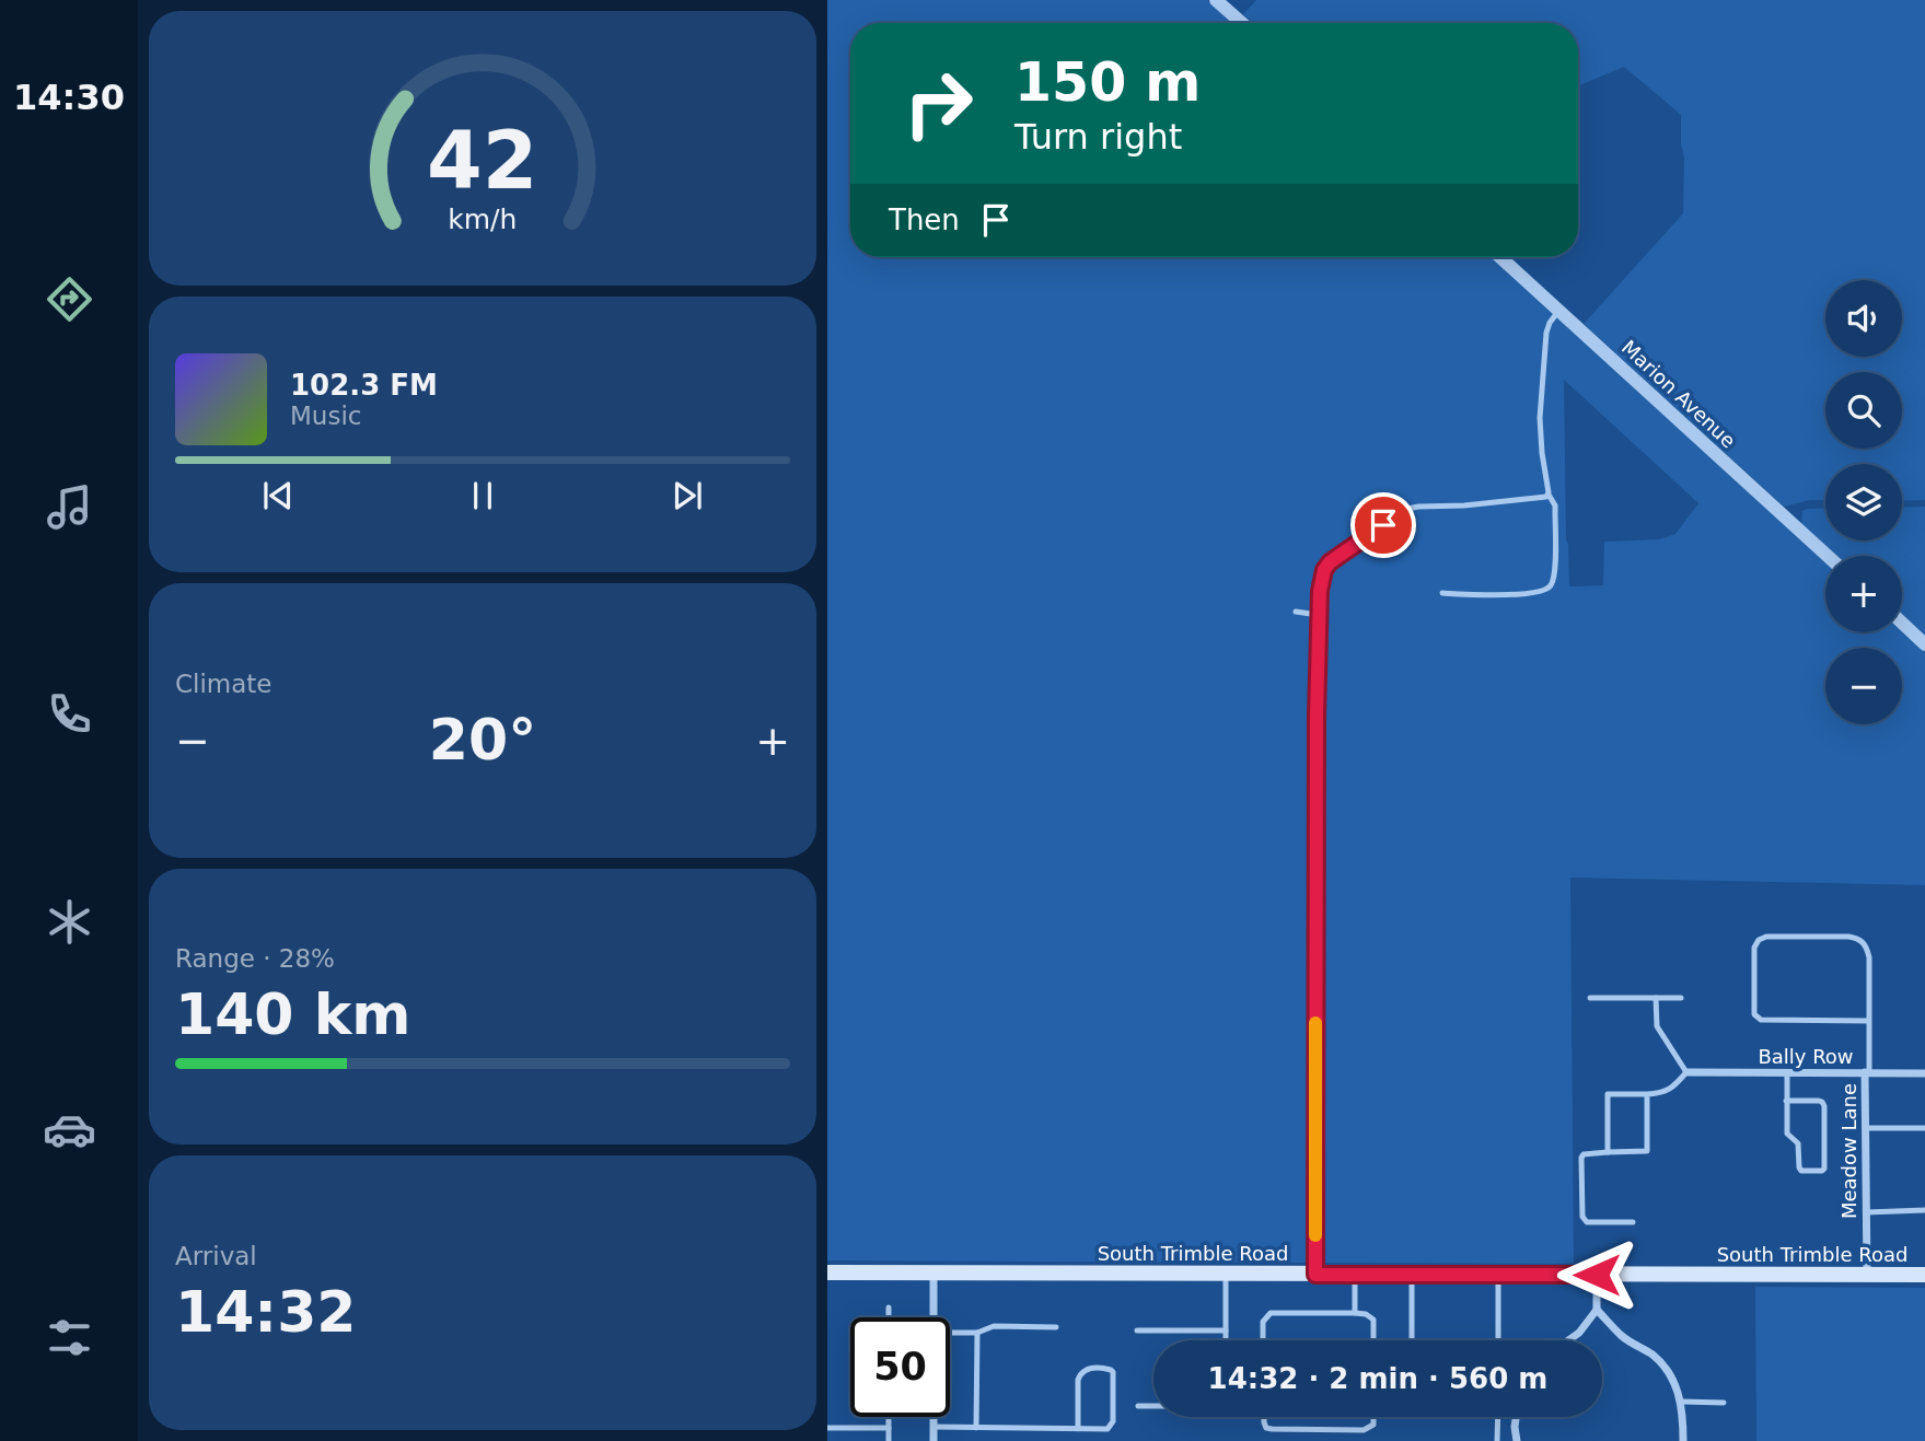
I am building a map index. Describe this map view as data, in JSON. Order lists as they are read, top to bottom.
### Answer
{
  "streets": {
    "main road": ["South Trimble Road"],
    "street": ["Marion Avenue", "Bally Row", "Meadow Lane"]
  },
  "crossings": [
    ["Bally Row", "Meadow Lane"],
    ["Meadow Lane", "South Trimble Road"]
  ],
  "page": {
    "tabs": "14:30",
    "turn": ["150 m", "Turn right"],
    "then": "Then",
    "map_buttons": ["+", "−"],
    "song": ["102.3 FM", "Music"],
    "tile": [
      "Climate",
      ["Range · 28%", "140 km"],
      ["Arrival", "14:32"]
    ],
    "heat": ["−", "20°", "+"],
    "limit": "50",
    "trip": "14:32 · 2 min · 560 m",
    "gauge": ["42", "km/h"]
  }
}
